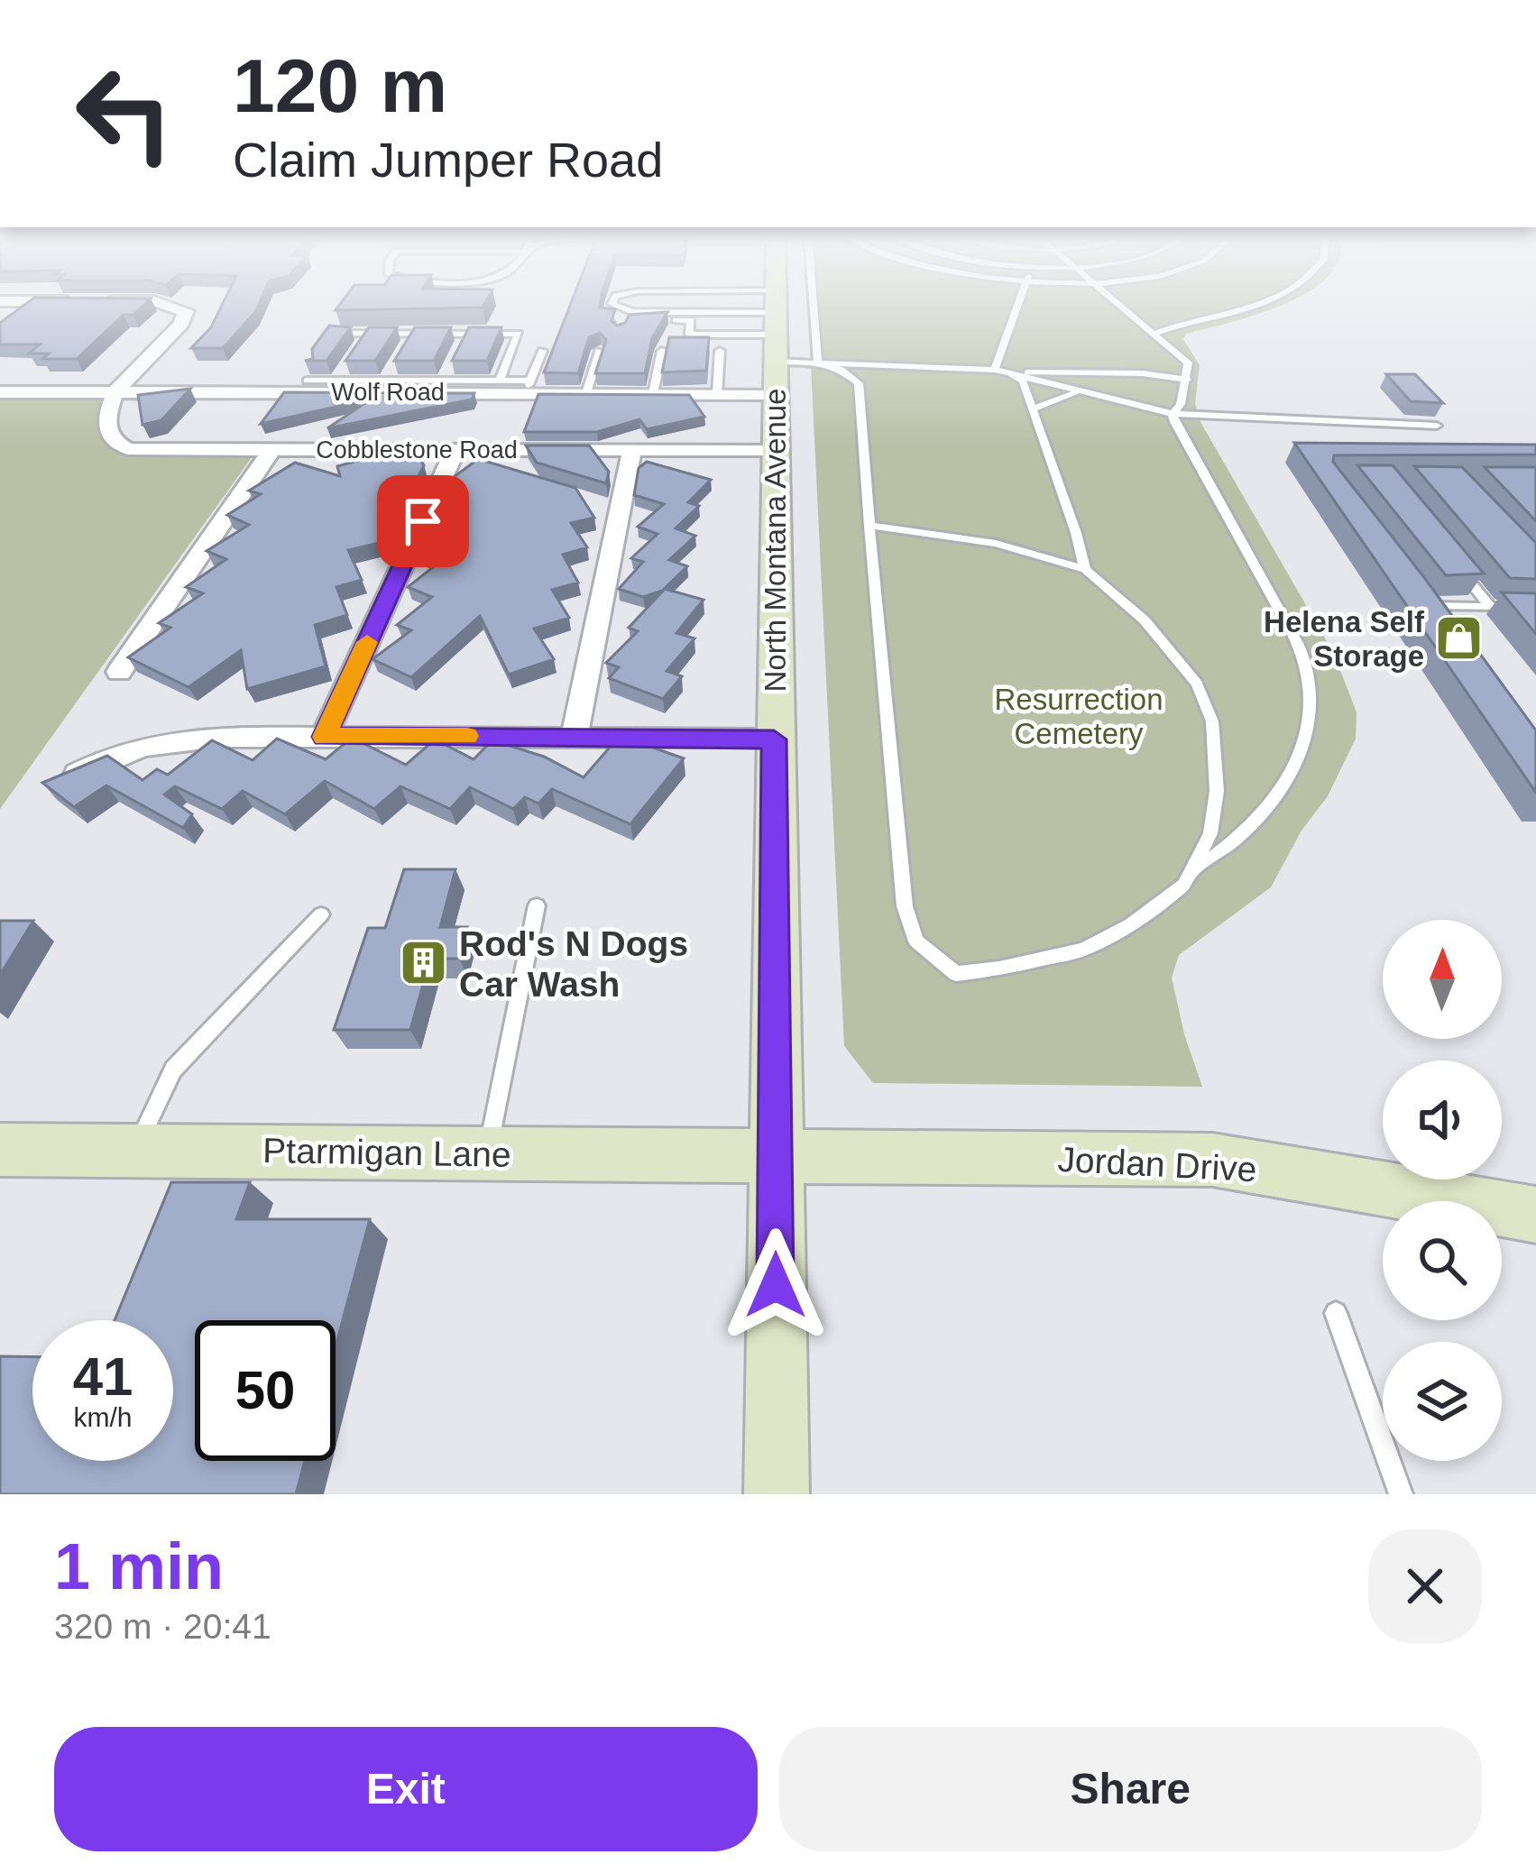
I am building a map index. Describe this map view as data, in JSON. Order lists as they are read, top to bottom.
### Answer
{
  "streets": {
    "main road": ["North Montana Avenue", "Ptarmigan Lane", "Jordan Drive"],
    "street": ["Wolf Road", "Cobblestone Road"]
  },
  "crossings": [
    ["Wolf Road", "Cobblestone Road"],
    ["Wolf Road", "North Montana Avenue"],
    ["Cobblestone Road", "North Montana Avenue"],
    ["North Montana Avenue", "Ptarmigan Lane"],
    ["North Montana Avenue", "Jordan Drive"],
    ["Ptarmigan Lane", "Jordan Drive"]
  ],
  "parks": ["Resurrection Cemetery"],
  "places": {
    "shop": ["Helena Self Storage"],
    "building": ["Rod's N Dogs Car Wash"]
  },
  "north": "top",
  "page": {
    "turn": ["120 m", "Claim Jumper Road"],
    "speed": "41 km/h",
    "limit": "50",
    "heading": ["1 min", "320 m · 20:41"],
    "buttons": ["Exit", "Share"]
  }
}
